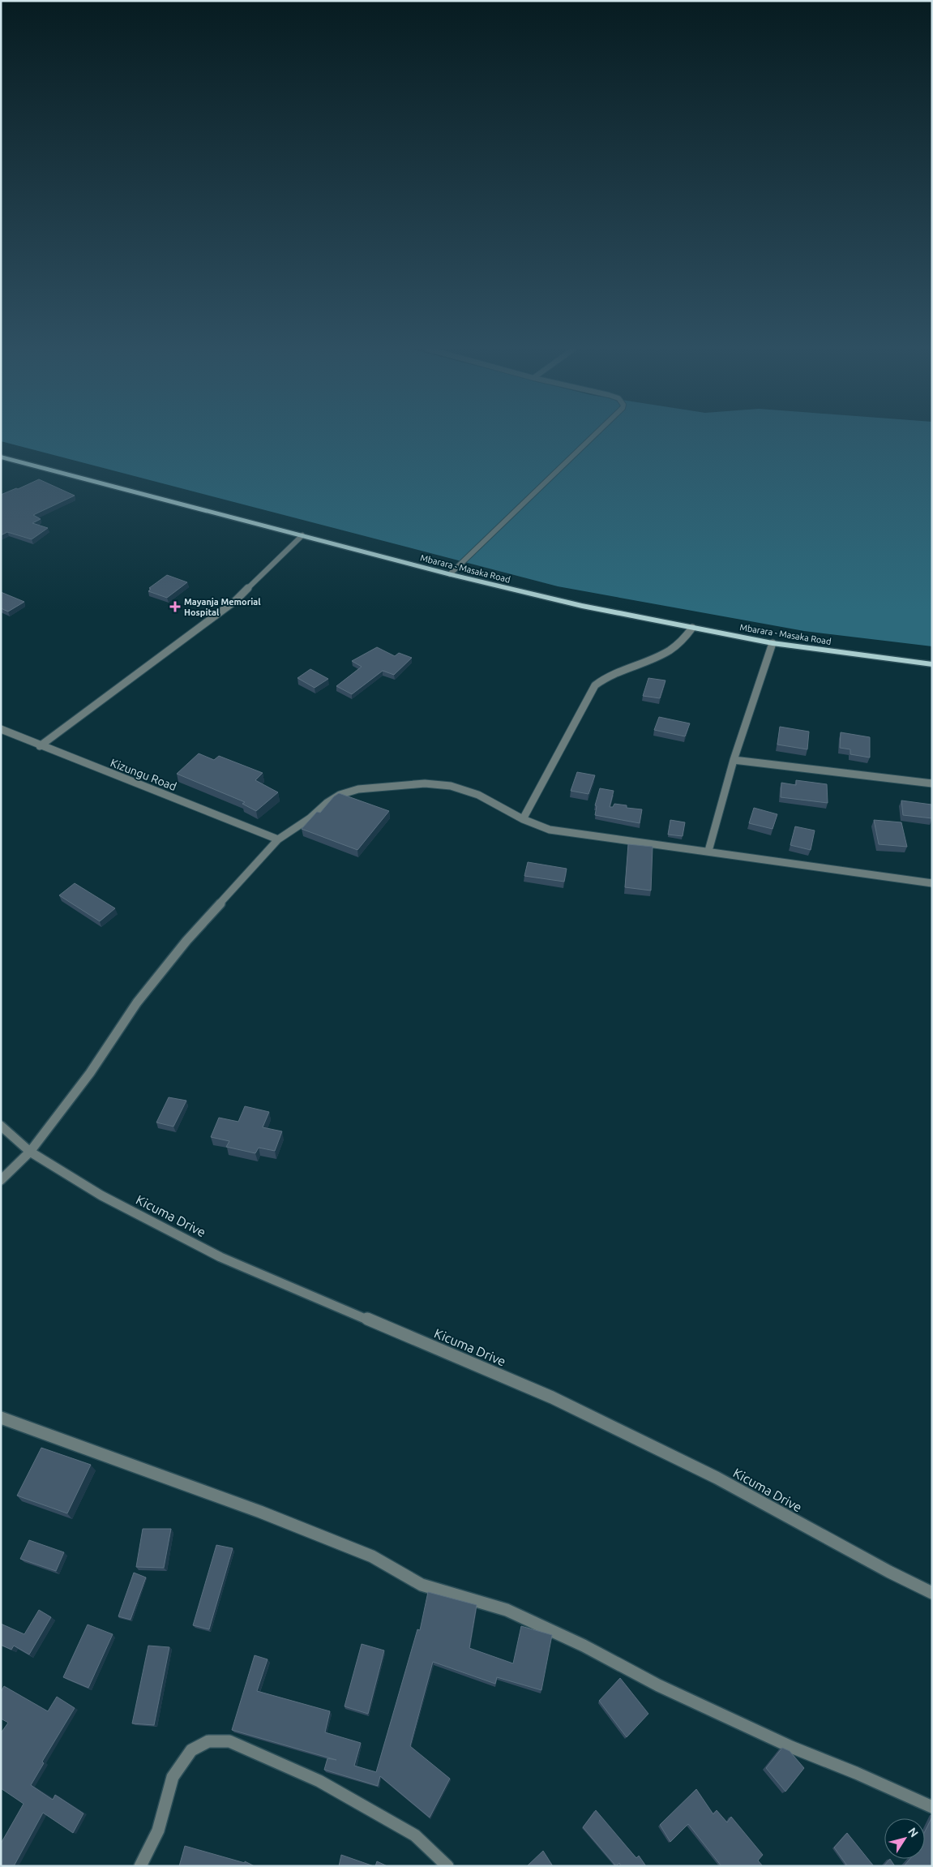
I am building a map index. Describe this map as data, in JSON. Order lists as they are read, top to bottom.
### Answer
{
  "streets": {
    "main road": ["Mbarara - Masaka Road"],
    "street": ["Kizungu Road", "Kicuma Drive"]
  },
  "places": {
    "health": ["Mayanja Memorial Hospital"]
  },
  "north": "top right"
}
